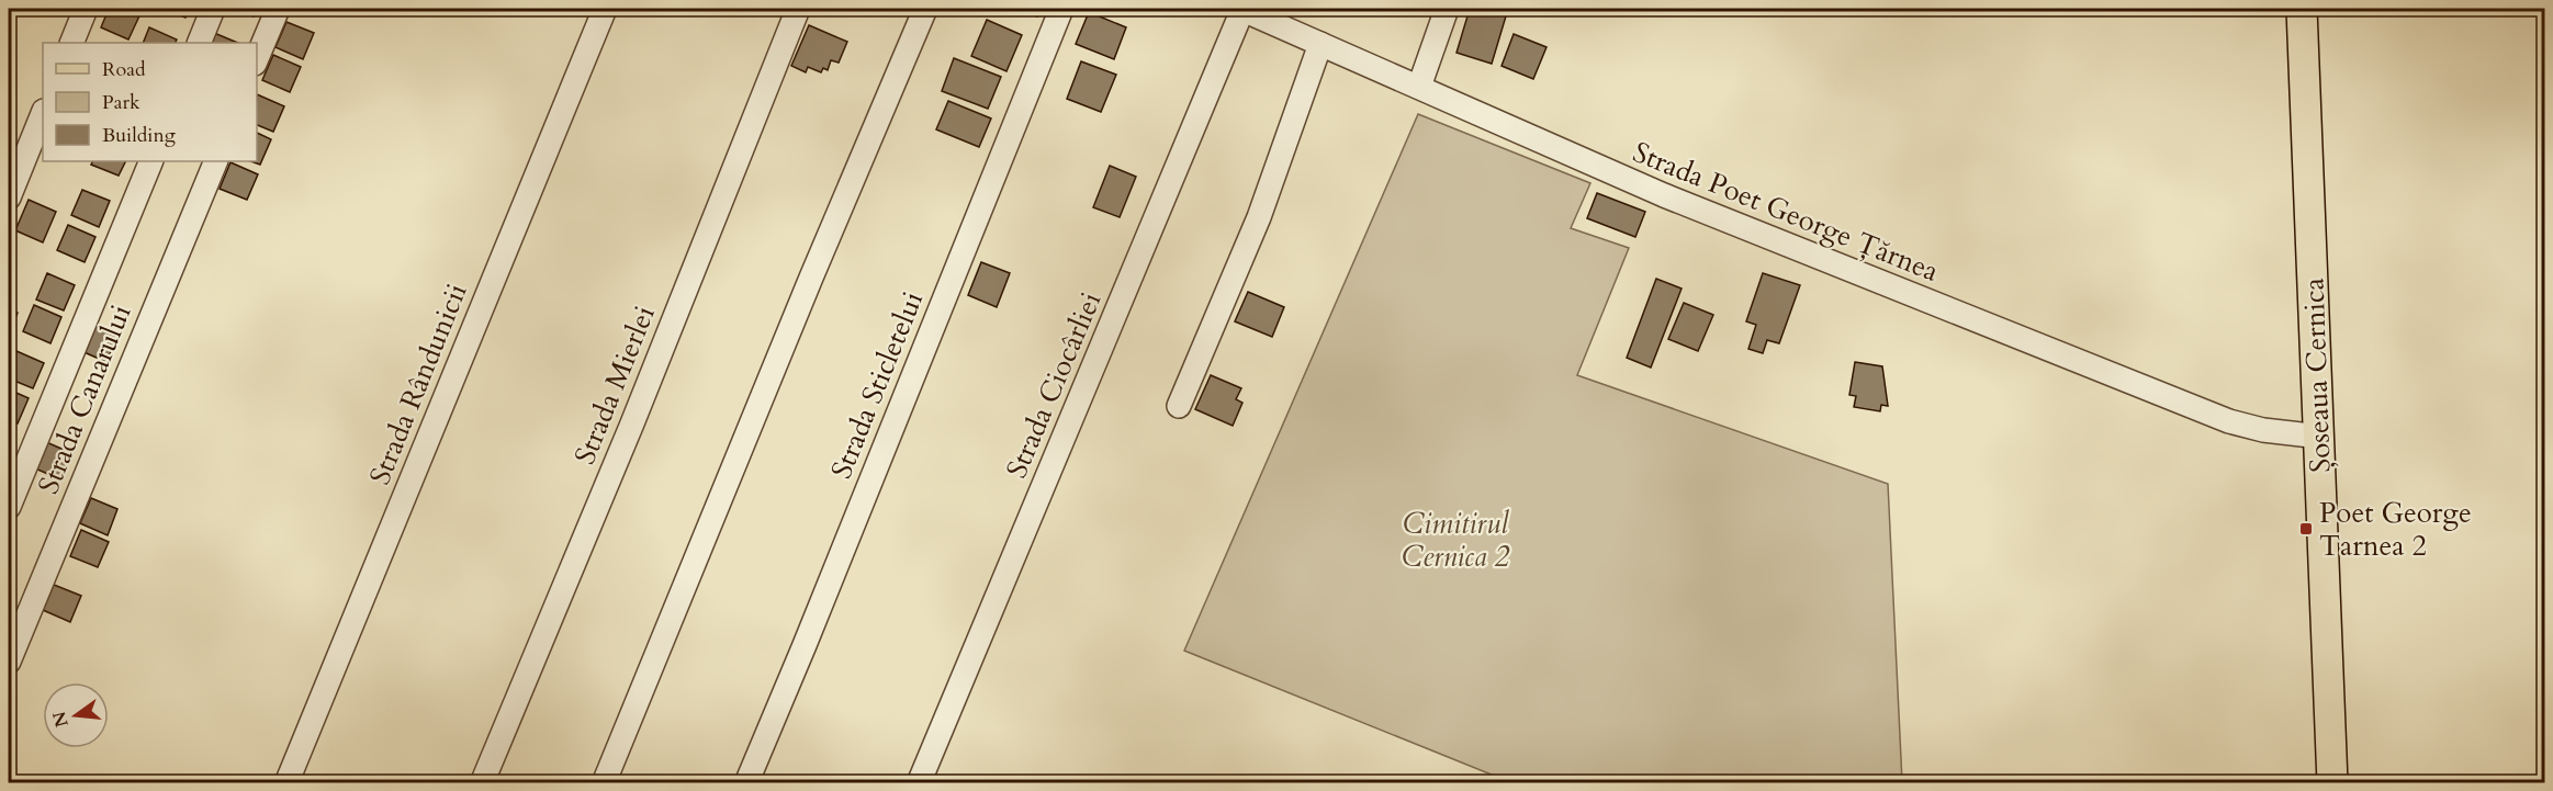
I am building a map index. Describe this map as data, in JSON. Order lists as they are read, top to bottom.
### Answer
{
  "streets": {
    "main road": ["Șoseaua Cernica"],
    "street": [
      "Strada Poet George Țărnea",
      "Strada Rândunicii",
      "Strada Mierlei",
      "Strada Sticletelui",
      "Strada Ciocârliei",
      "Strada Canarului"
    ]
  },
  "crossings": [
    ["Strada Poet George Țărnea", "Șoseaua Cernica"],
    ["Strada Poet George Țărnea", "Strada Ciocârliei"]
  ],
  "parks": ["Cimitirul Cernica 2"],
  "places": {
    "transit": ["Poet George Tarnea 2"]
  },
  "legend": ["Road", "Park", "Building"],
  "north": "left"
}
